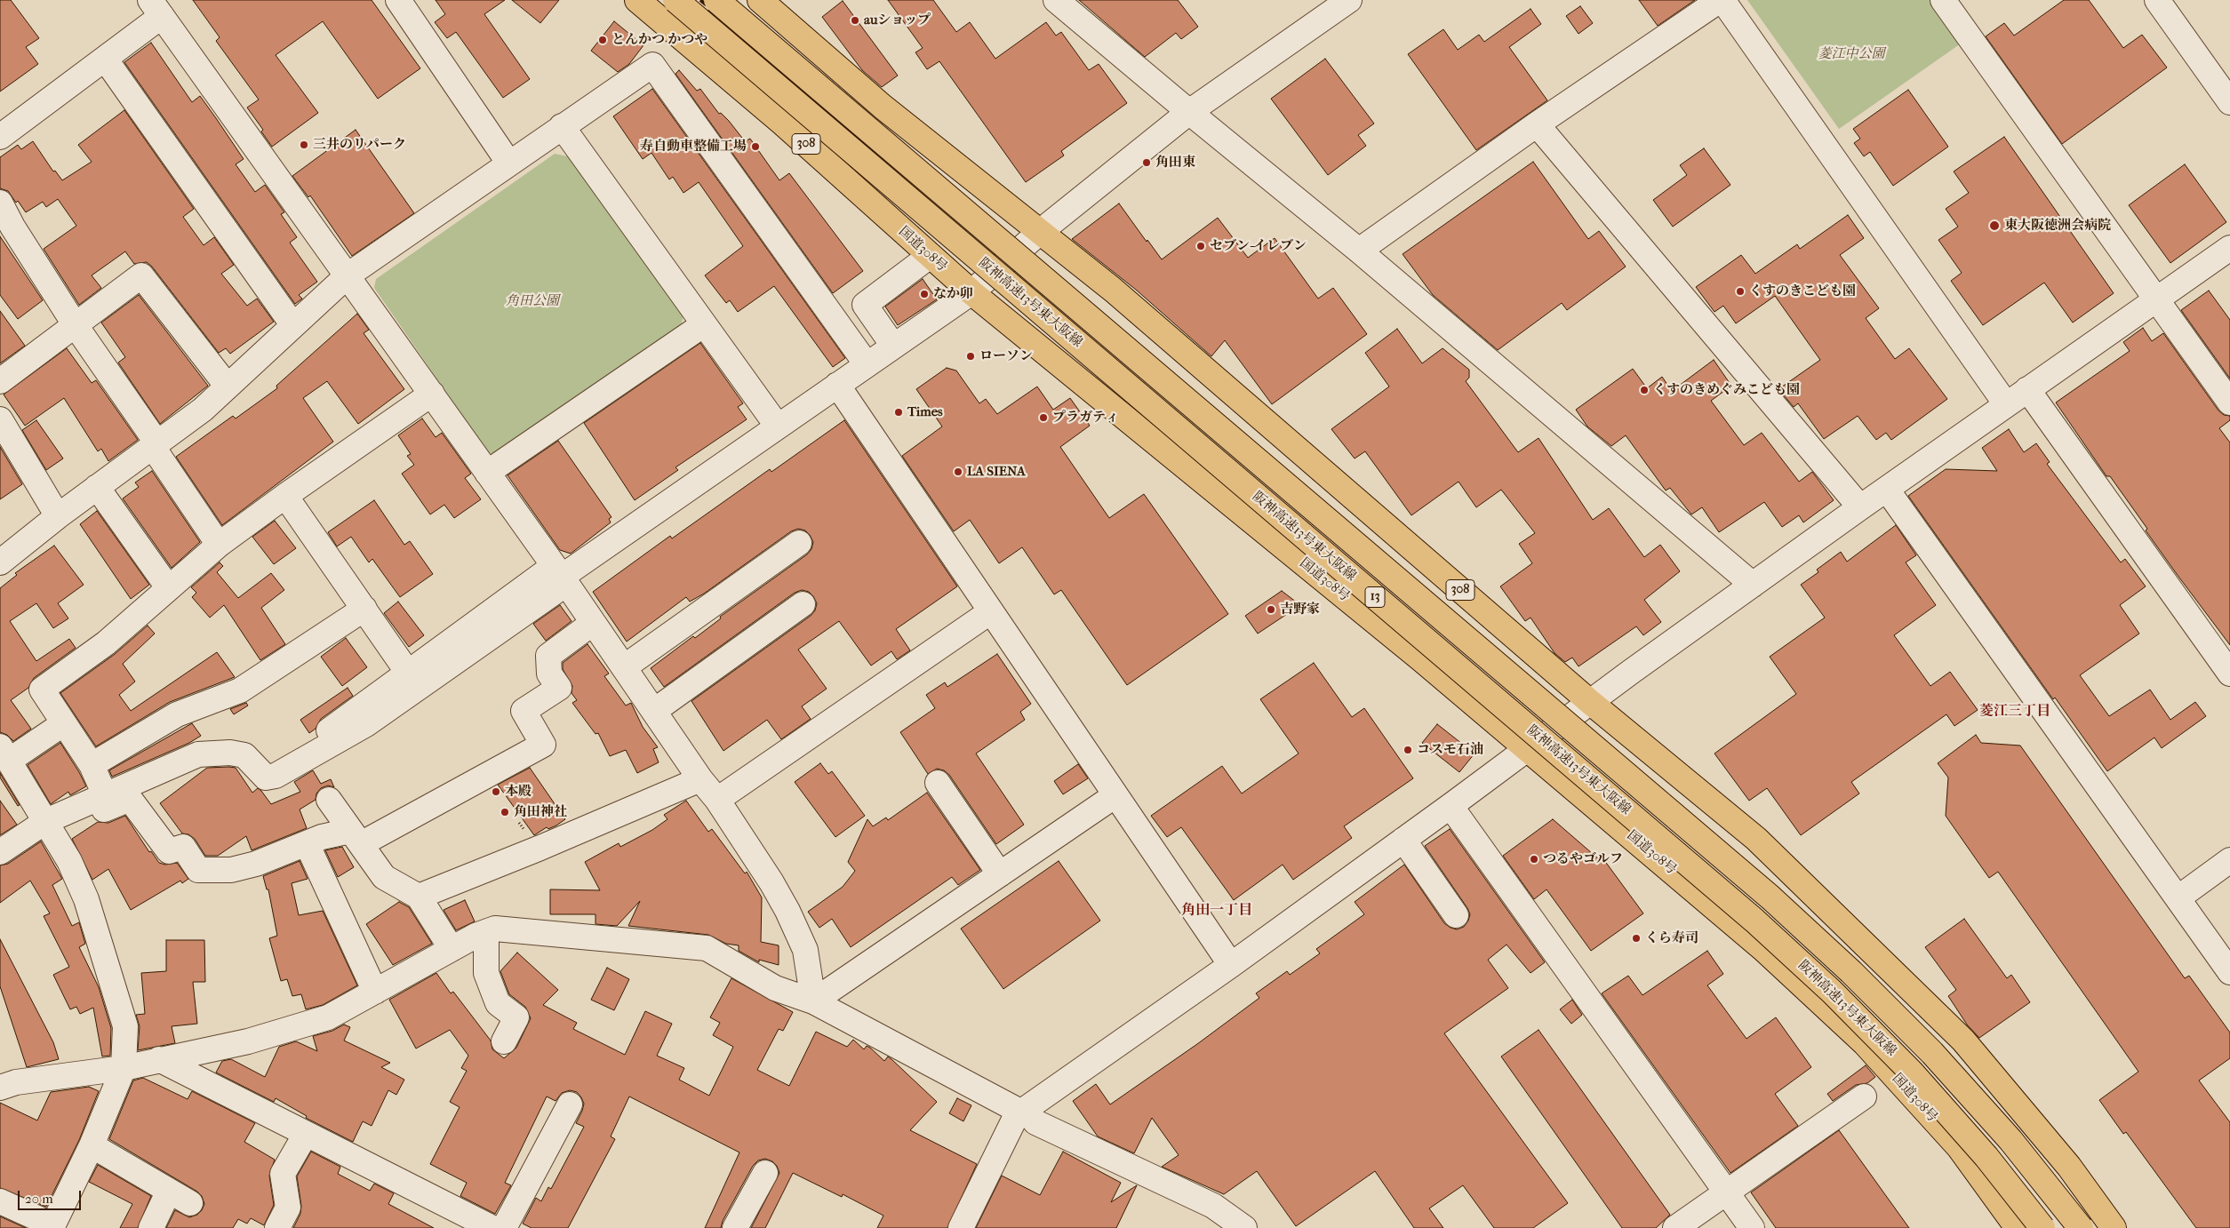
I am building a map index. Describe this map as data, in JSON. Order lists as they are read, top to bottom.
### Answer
{
  "streets": {
    "highway": [
      "308",
      "国道308号",
      "阪神高速13号東大阪線",
      "13"
    ]
  },
  "districts": ["菱江三丁目", "角田一丁目"],
  "parks": ["菱江中公園", "角田公園"],
  "places": [
    "auショップ",
    "とんかつ かつや",
    "三井のリパーク",
    "寿自動車整備工場",
    "角田東",
    "東大阪徳洲会病院",
    "セブン-イレブン",
    "くすのきこども園",
    "なか卯",
    "ローソン",
    "くすのきめぐみこども園",
    "Times",
    "プラガティ",
    "LA SIENA",
    "吉野家",
    "コスモ石油",
    "本殿",
    "角田神社",
    "つるやゴルフ",
    "くら寿司"
  ],
  "scale_bar": "20 m"
}
